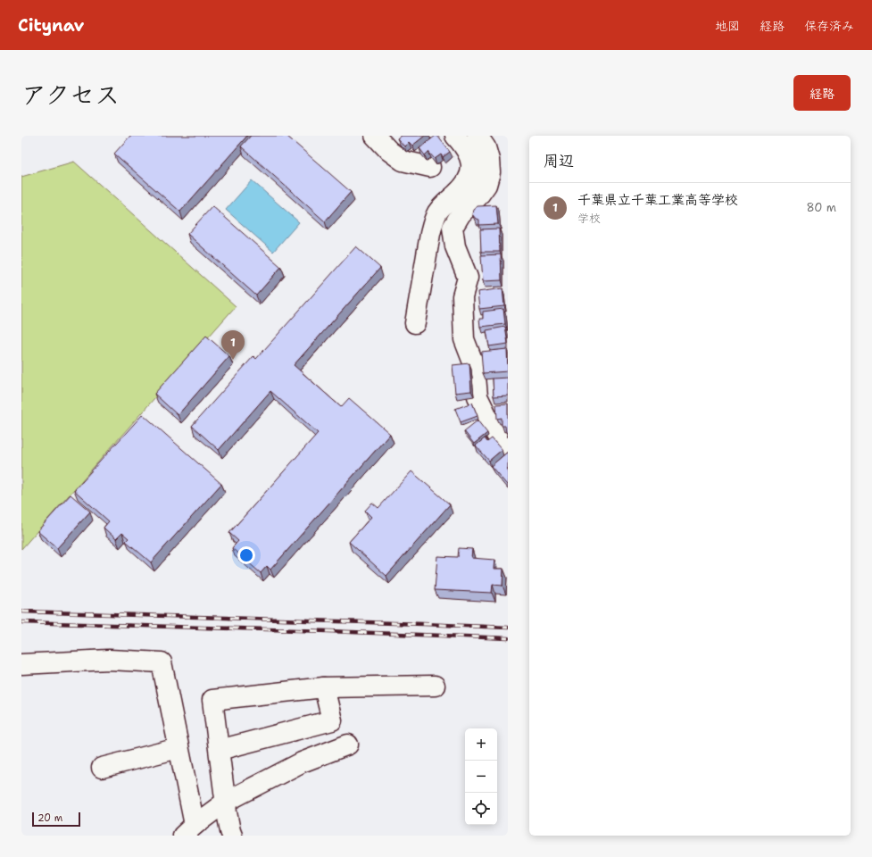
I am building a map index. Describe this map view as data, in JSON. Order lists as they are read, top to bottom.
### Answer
{
  "scale_bar": "20 m",
  "page": {
    "header": "Citynav",
    "nav": ["地図", "経路", "保存済み"],
    "title": "アクセス",
    "buttons": "経路",
    "heading": "周辺",
    "list": [
      {
        "mark": "1",
        "name": "千葉県立千葉工業高等学校",
        "note": "学校",
        "value": "80 m"
      }
    ],
    "pins": "1",
    "map_buttons": ["+", "−"],
    "scale": "20 m"
  }
}
